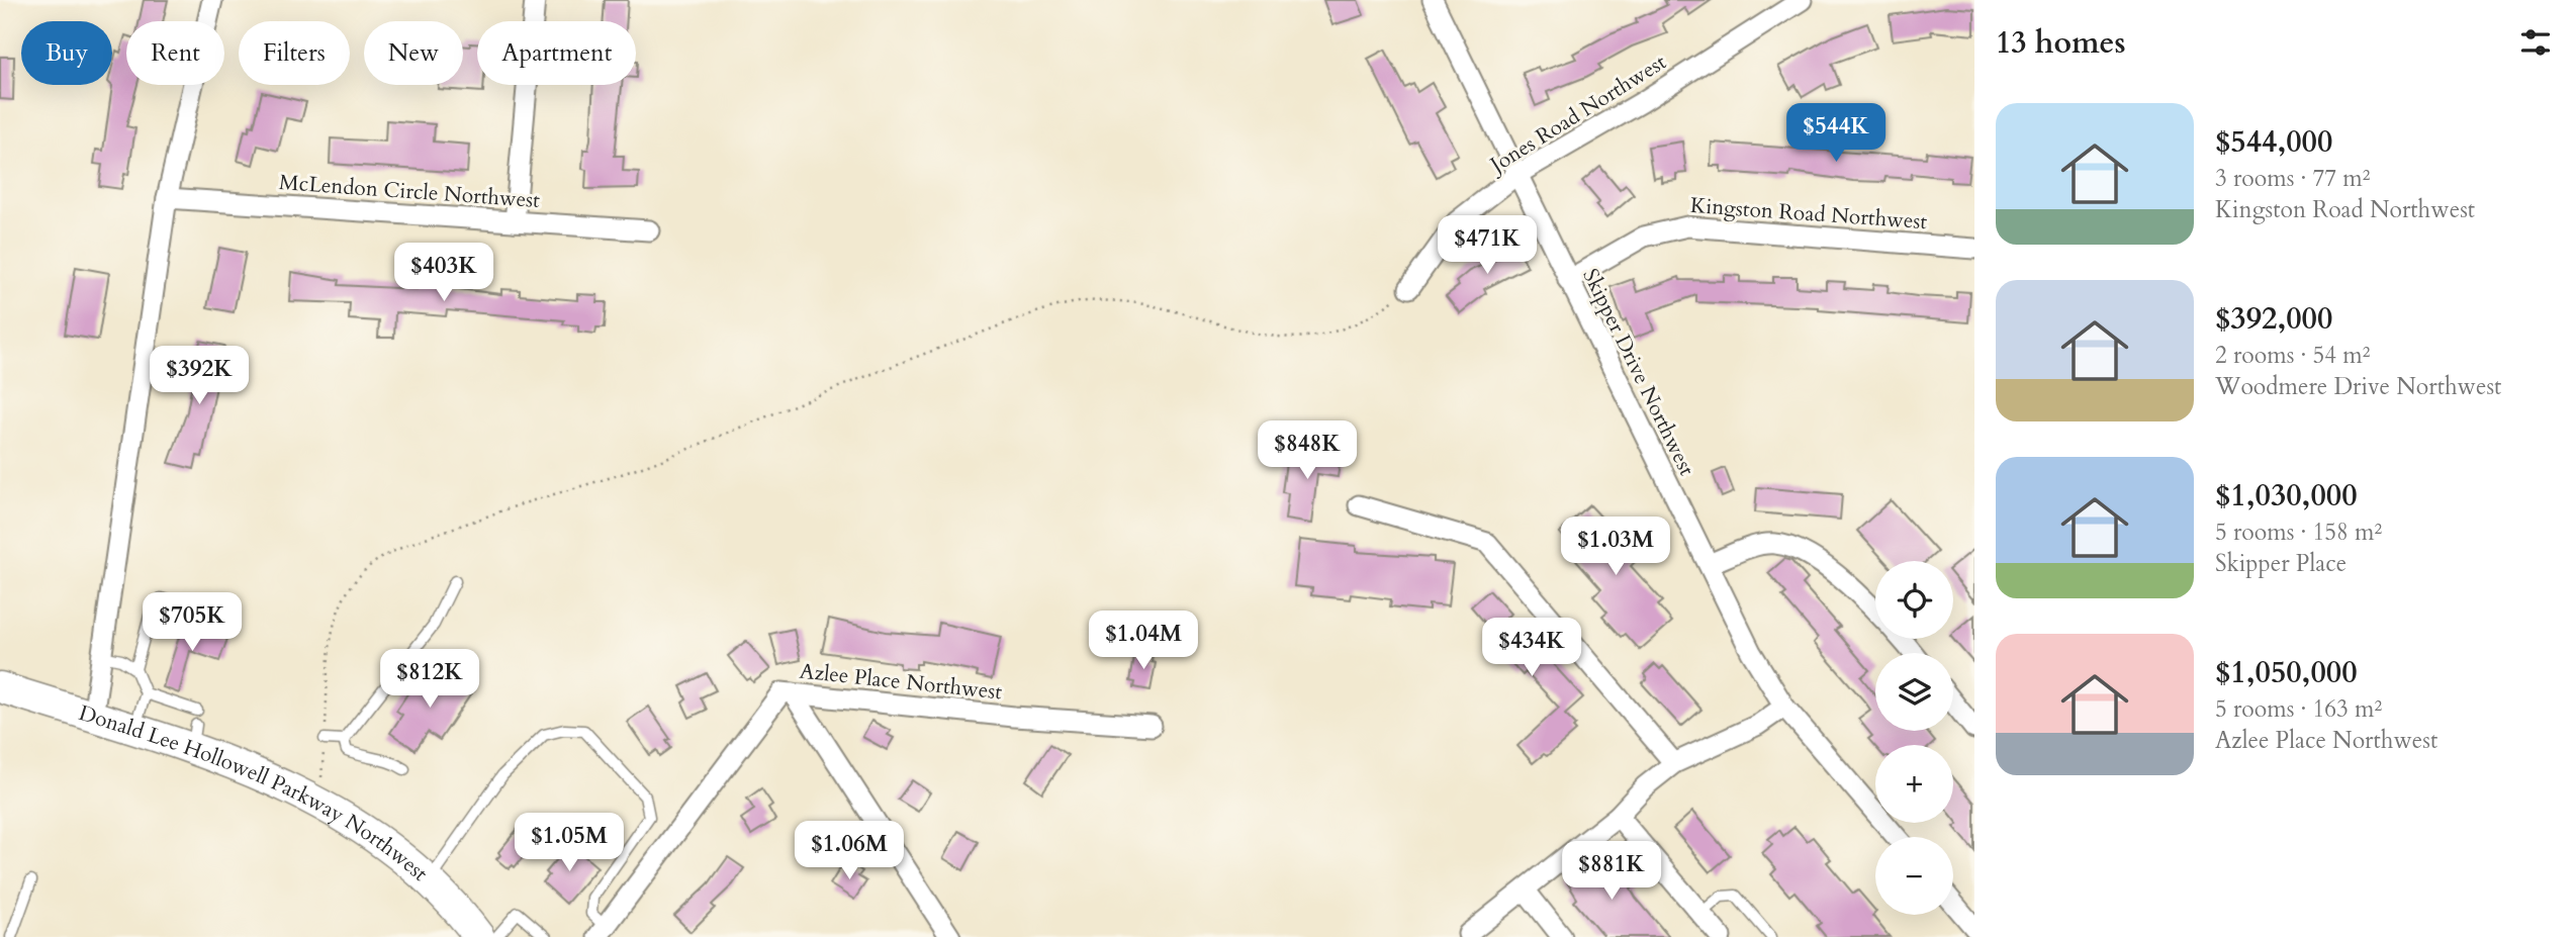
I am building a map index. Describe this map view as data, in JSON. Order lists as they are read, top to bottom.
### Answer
{
  "streets": {
    "main road": ["Donald Lee Hollowell Parkway Northwest"],
    "street": [
      "Jones Road Northwest",
      "McLendon Circle Northwest",
      "Kingston Road Northwest",
      "Skipper Drive Northwest",
      "Azlee Place Northwest"
    ]
  },
  "crossings": [
    ["Jones Road Northwest", "Skipper Drive Northwest"],
    ["Kingston Road Northwest", "Skipper Drive Northwest"]
  ],
  "page": {
    "heading": "13 homes",
    "chip": [
      "Buy",
      "Rent",
      "Filters",
      "New",
      "Apartment"
    ],
    "list": [
      {
        "name": "$544,000",
        "note": "3 rooms · 77 m² · Kingston Road Northwest"
      },
      {
        "name": "$392,000",
        "note": "2 rooms · 54 m² · Woodmere Drive Northwest"
      },
      {
        "name": "$1,030,000",
        "note": "5 rooms · 158 m² · Skipper Place"
      },
      {
        "name": "$1,050,000",
        "note": "5 rooms · 163 m² · Azlee Place Northwest"
      }
    ],
    "price": [
      "$544K",
      "$471K",
      "$403K",
      "$392K",
      "$848K",
      "$1.03M",
      "$705K",
      "$1.04M",
      "$434K",
      "$812K",
      "$1.05M",
      "$1.06M",
      "$881K"
    ],
    "map_buttons": ["+", "−"]
  }
}
